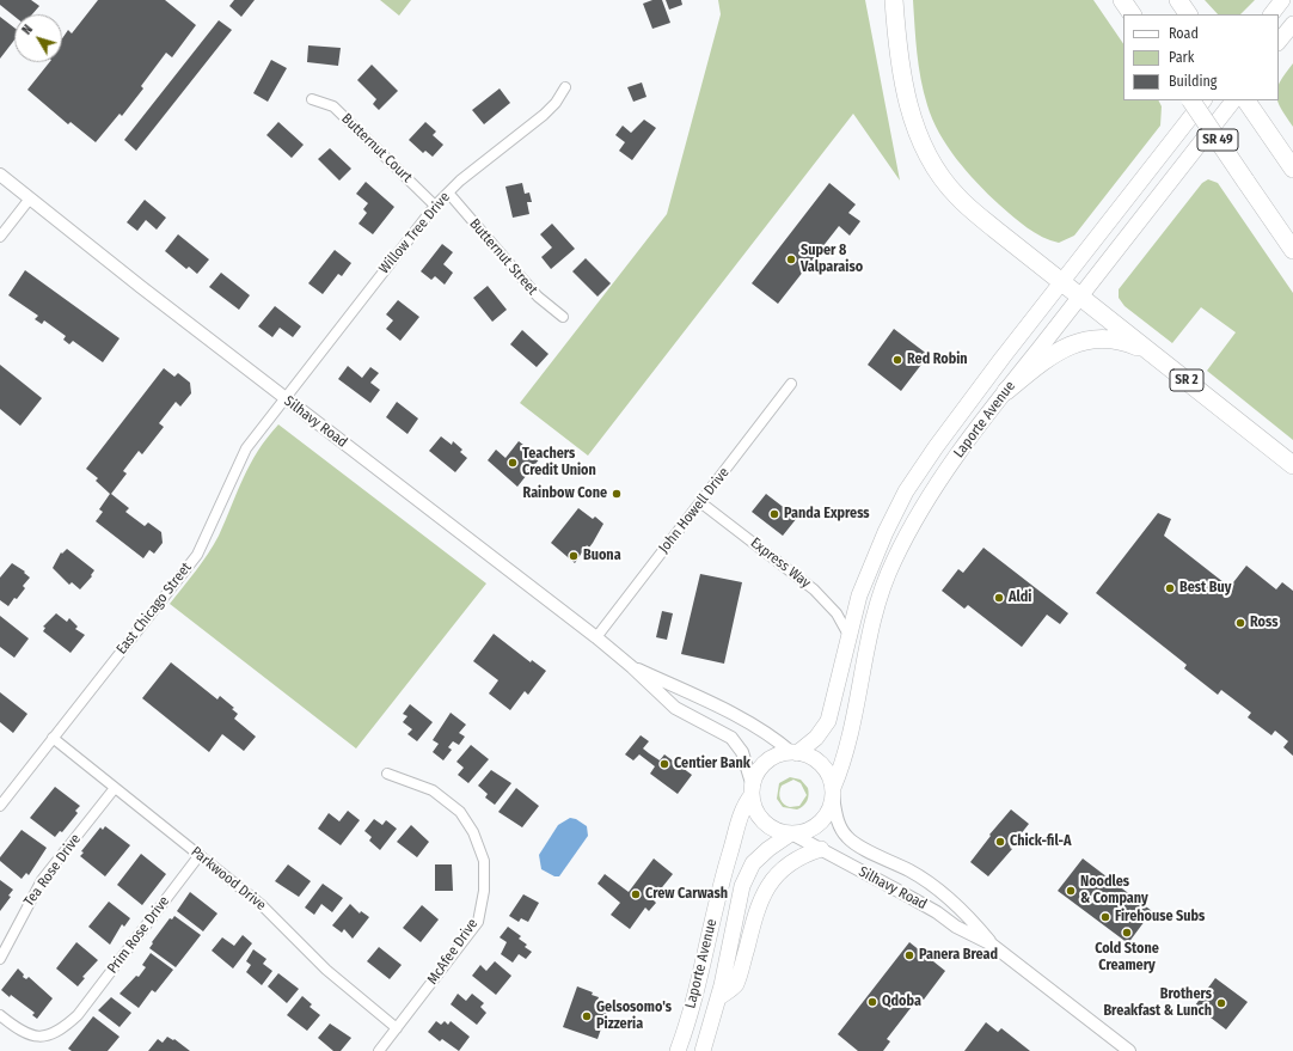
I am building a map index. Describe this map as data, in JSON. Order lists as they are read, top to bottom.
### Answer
{
  "streets": {
    "highway": ["SR 49", "SR 2"],
    "main road": ["Laporte Avenue"],
    "street": [
      "Butternut Court",
      "Willow Tree Drive",
      "Butternut Street",
      "Silhavy Road",
      "John Howell Drive",
      "Express Way",
      "East Chicago Street",
      "Tea Rose Drive",
      "Parkwood Drive",
      "Prim Rose Drive",
      "McAfee Drive"
    ]
  },
  "crossings": [
    ["Butternut Court", "Willow Tree Drive"],
    ["Willow Tree Drive", "Butternut Street"],
    ["Willow Tree Drive", "Silhavy Road"],
    ["Willow Tree Drive", "East Chicago Street"],
    ["SR 2", "Laporte Avenue"],
    ["Laporte Avenue", "Silhavy Road"],
    ["Laporte Avenue", "Express Way"],
    ["Silhavy Road", "John Howell Drive"],
    ["Silhavy Road", "East Chicago Street"],
    ["John Howell Drive", "Express Way"],
    ["East Chicago Street", "Parkwood Drive"],
    ["Tea Rose Drive", "Parkwood Drive"],
    ["Parkwood Drive", "Prim Rose Drive"],
    ["Parkwood Drive", "McAfee Drive"]
  ],
  "places": [
    "Super 8 Valparaiso",
    "Red Robin",
    "Teachers Credit Union",
    "Rainbow Cone",
    "Panda Express",
    "Buona",
    "Best Buy",
    "Aldi",
    "Ross",
    "Centier Bank",
    "Chick-fil-A",
    "Noodles & Company",
    "Crew Carwash",
    "Firehouse Subs",
    "Cold Stone Creamery",
    "Panera Bread",
    "Qdoba",
    "Brothers Breakfast & Lunch",
    "Gelsosomo's Pizzeria"
  ],
  "legend": ["Road", "Park", "Building"],
  "north": "top left"
}
